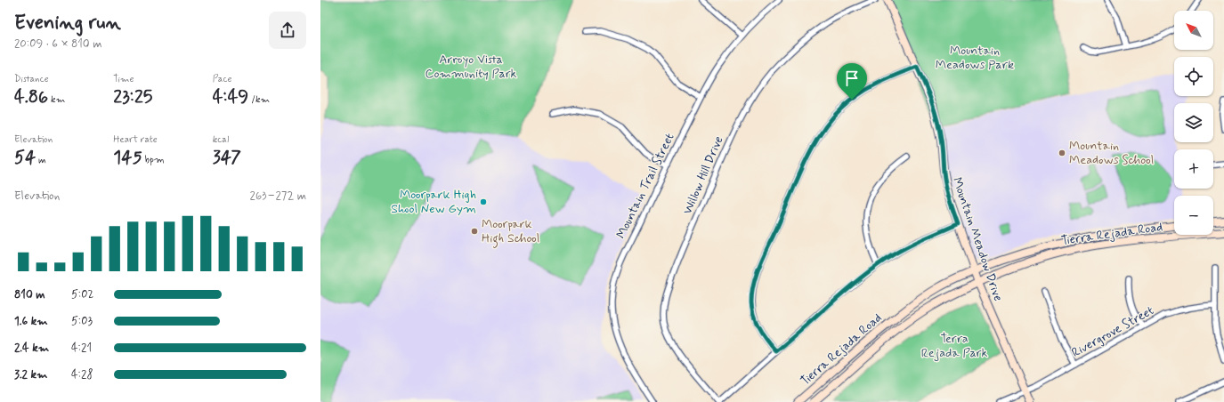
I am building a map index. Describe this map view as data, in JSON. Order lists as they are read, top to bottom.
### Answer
{
  "streets": {
    "main road": ["Tierra Rejada Road", "Mountain Meadow Drive"],
    "street": ["Willow Hill Drive", "Mountain Trail Street", "Rivergrove Street"]
  },
  "crossings": [
    ["Tierra Rejada Road", "Mountain Meadow Drive"],
    ["Mountain Meadow Drive", "Rivergrove Street"]
  ],
  "parks": ["Mountain Meadows Park", "Arroyo Vista Community Park", "Terra Rejada Park"],
  "places": ["Mountain Meadows School", "Moorpark High Shool New Gym", "Moorpark High School"],
  "north": "top left",
  "page": {
    "heading": ["Evening run", "20:09 · 6 × 810 m"],
    "map_buttons": ["+", "−"],
    "stats": [
      ["Distance", "4.86 km"],
      ["Time", "23:25"],
      ["Pace", "4:49 /km"],
      ["Elevation", "54 m"],
      ["Heart rate", "145 bpm"],
      ["kcal", "347"]
    ],
    "chart": ["Elevation", "263–272 m"],
    "list": [
      {
        "name": "810 m",
        "note": "5:02"
      },
      {
        "name": "1.6 km",
        "note": "5:03"
      },
      {
        "name": "2.4 km",
        "note": "4:21"
      },
      {
        "name": "3.2 km",
        "note": "4:28"
      }
    ]
  }
}
